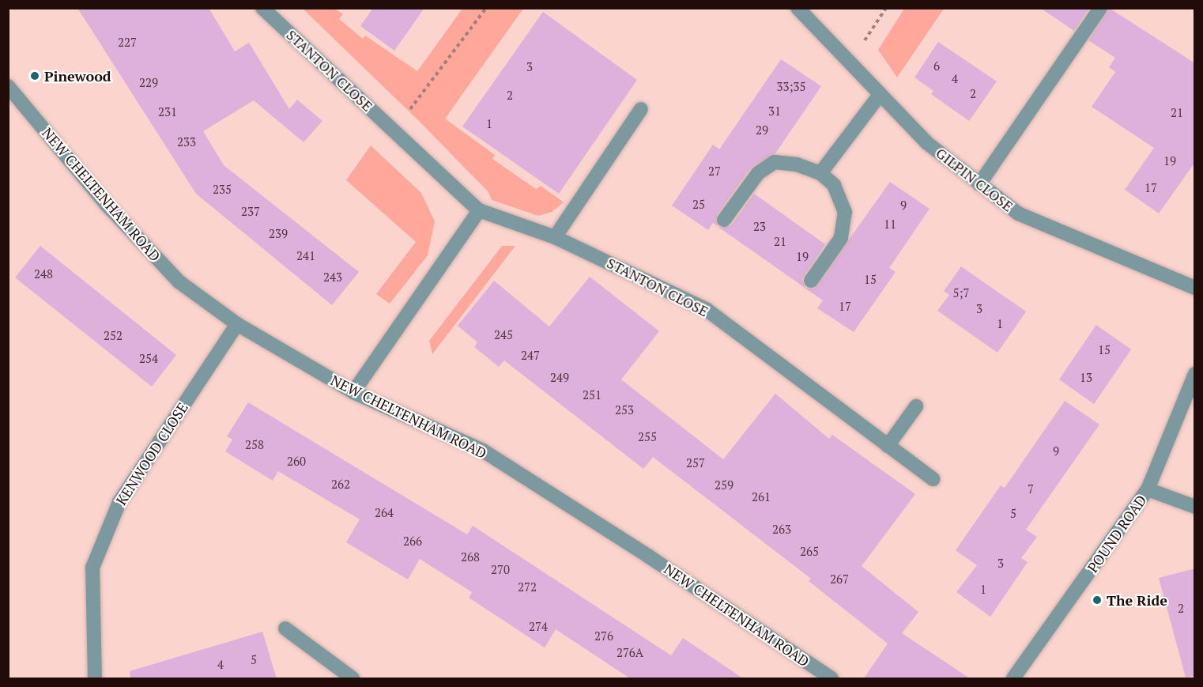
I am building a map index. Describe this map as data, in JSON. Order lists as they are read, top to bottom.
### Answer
{
  "streets": {
    "street": [
      "STANTON CLOSE",
      "GILPIN CLOSE",
      "NEW CHELTENHAM ROAD",
      "KENWOOD CLOSE",
      "POUND ROAD"
    ]
  },
  "crossings": [
    ["NEW CHELTENHAM ROAD", "KENWOOD CLOSE"]
  ],
  "places": ["Pinewood", "The Ride"],
  "house_numbers": [
    "227",
    "6",
    "3",
    "4",
    "229",
    "33;35",
    "2",
    "2",
    "31",
    "231",
    "21",
    "1",
    "29",
    "233",
    "19",
    "27",
    "17",
    "235",
    "25",
    "9",
    "237",
    "11",
    "23",
    "239",
    "21",
    "241",
    "19",
    "248",
    "243",
    "15",
    "5;7",
    "17",
    "3",
    "1",
    "245",
    "252",
    "15",
    "247",
    "254",
    "249",
    "13",
    "251",
    "253",
    "255",
    "258",
    "9",
    "260",
    "257",
    "262",
    "259",
    "7",
    "261",
    "264",
    "5",
    "263",
    "266",
    "265",
    "268",
    "3",
    "270",
    "267",
    "272",
    "1",
    "2",
    "274",
    "276",
    "276A",
    "5",
    "4"
  ]
}
